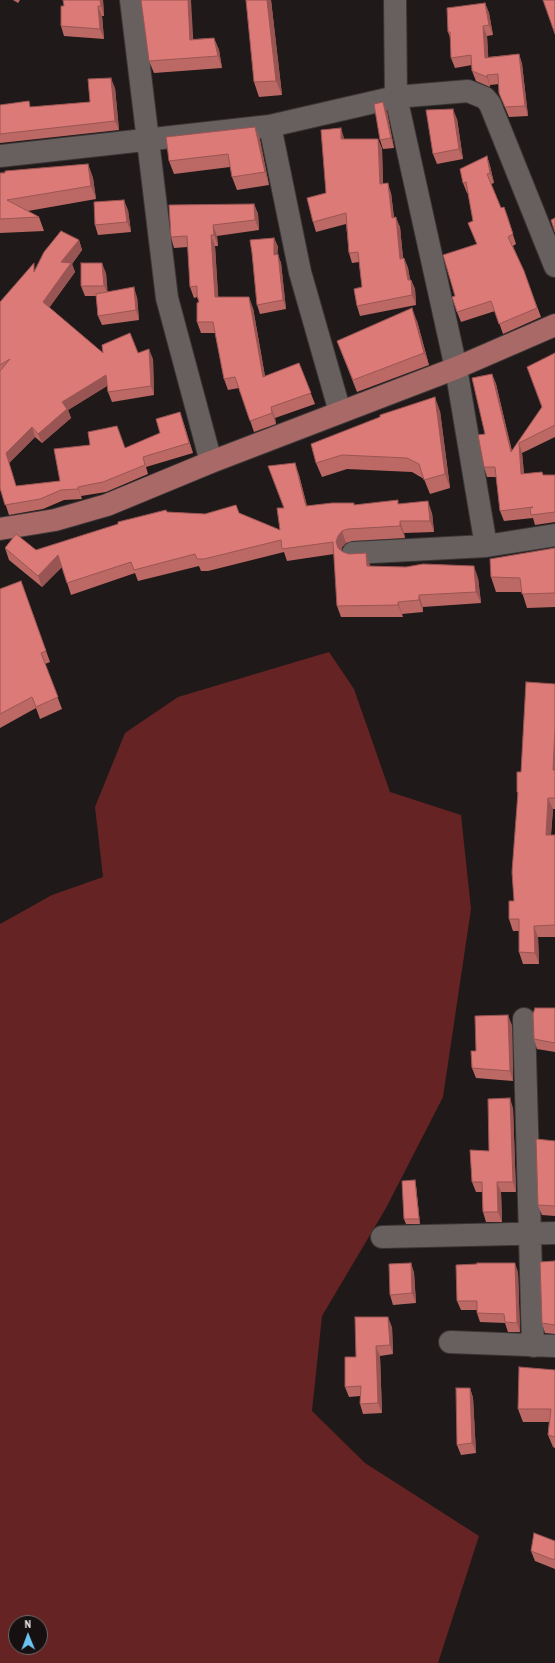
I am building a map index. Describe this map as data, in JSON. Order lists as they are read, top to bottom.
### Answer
{
  "north": "top"
}
